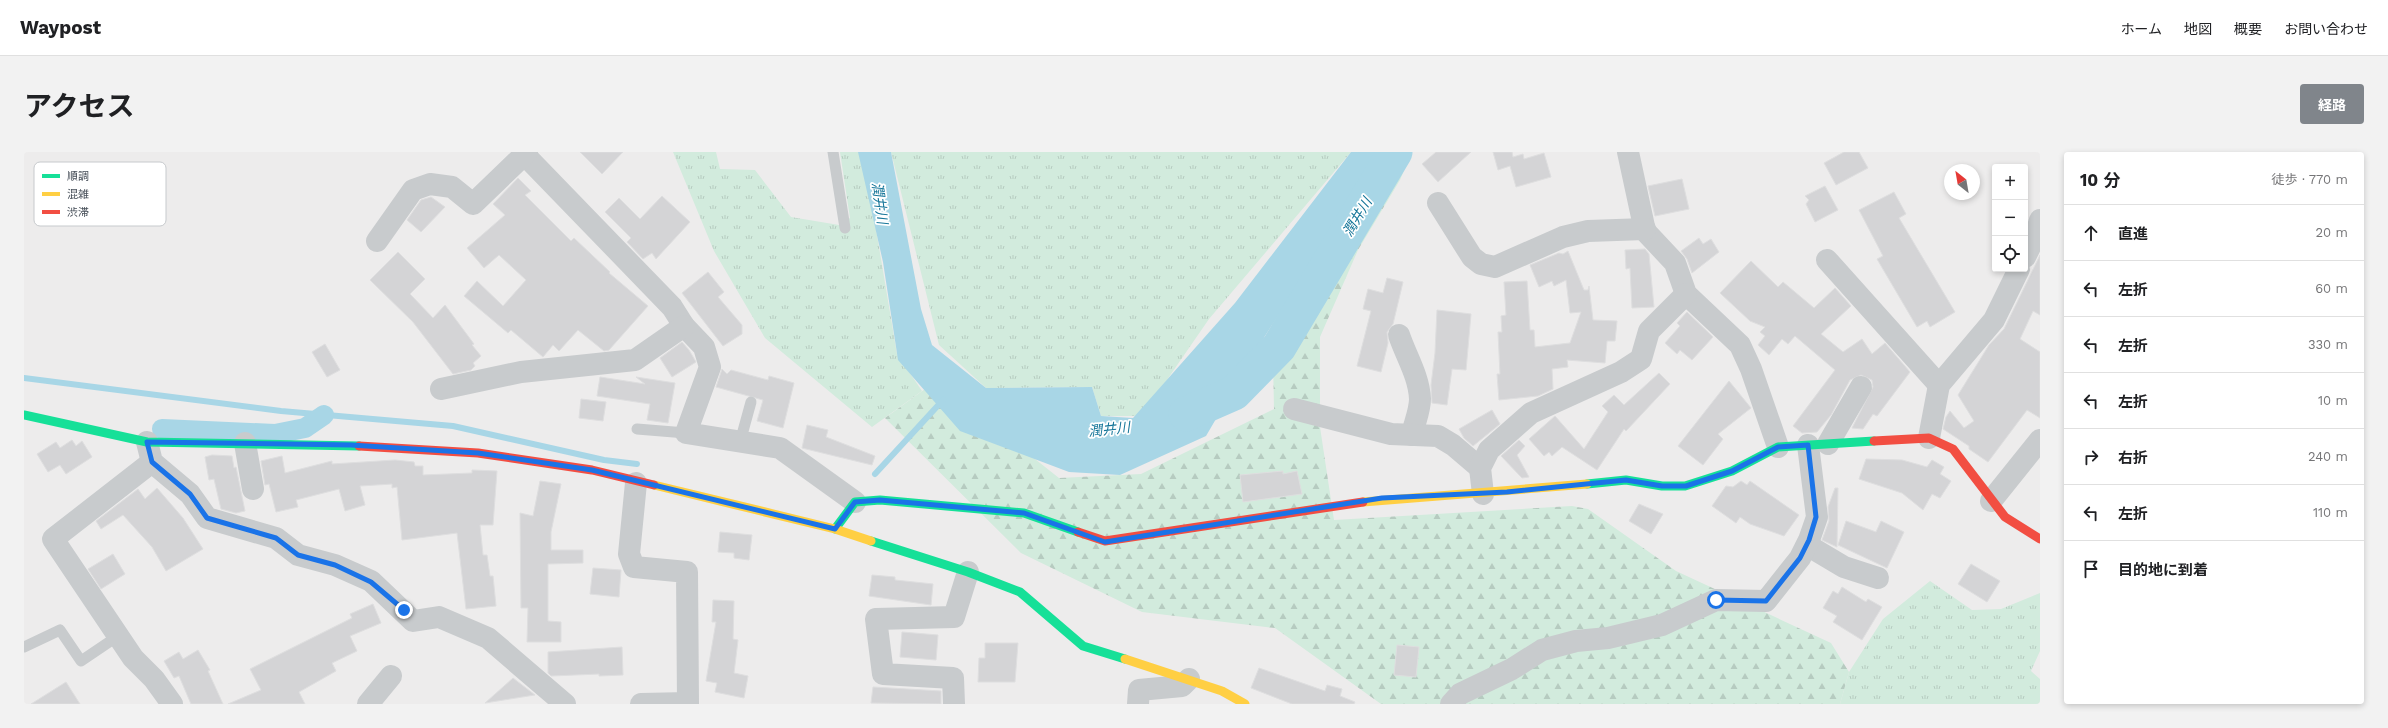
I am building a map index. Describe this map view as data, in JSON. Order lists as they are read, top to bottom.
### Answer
{
  "water": ["潤井川"],
  "legend": ["順調", "混雑", "渋滞"],
  "north": "top left",
  "page": {
    "header": "Waypost",
    "nav": [
      "ホーム",
      "地図",
      "概要",
      "お問い合わせ"
    ],
    "title": "アクセス",
    "buttons": "経路",
    "heading": ["10 分", "徒歩 · 770 m"],
    "map_buttons": ["+", "−"],
    "list": [
      ["直進", "20 m"],
      ["左折", "60 m"],
      ["左折", "330 m"],
      ["左折", "10 m"],
      ["右折", "240 m"],
      ["左折", "110 m"],
      "目的地に到着"
    ]
  }
}
